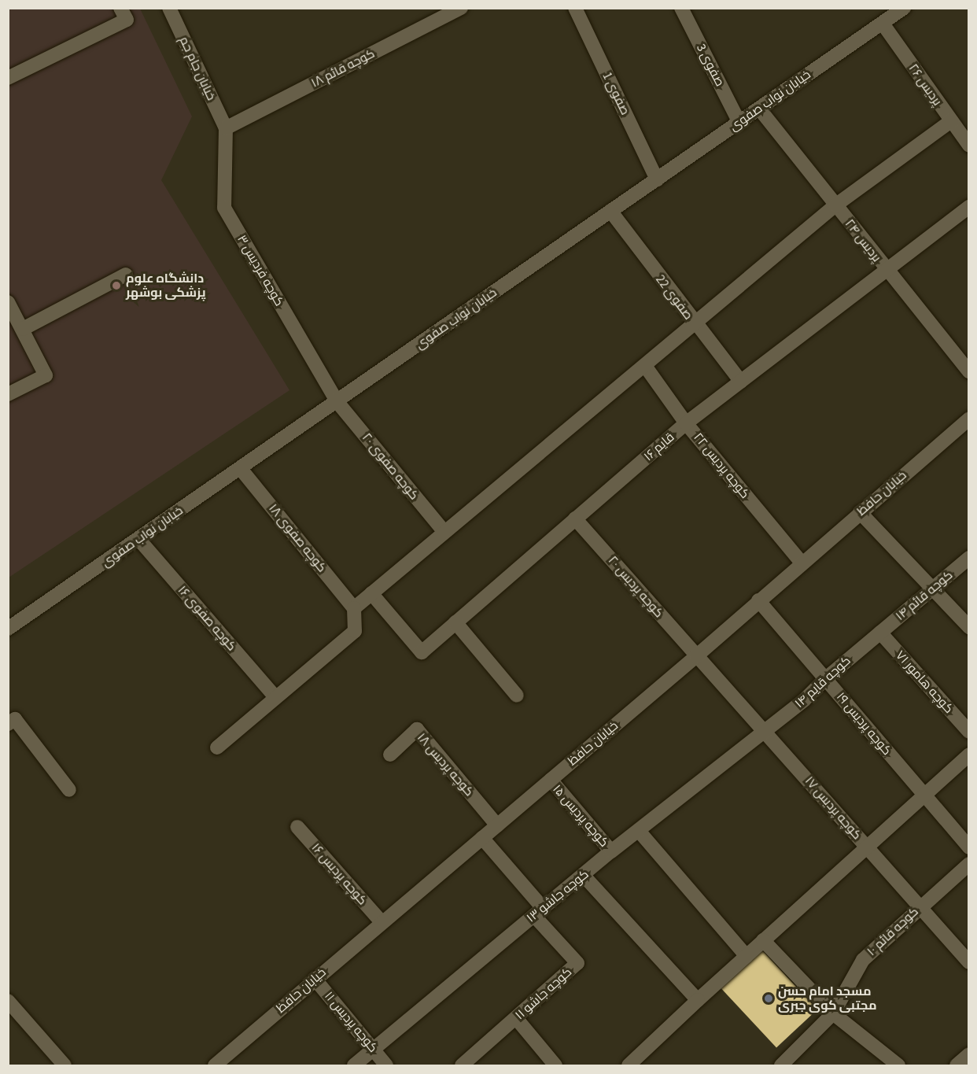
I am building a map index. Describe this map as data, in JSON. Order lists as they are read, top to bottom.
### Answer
{
  "streets": {
    "street": [
      "صفوی 3",
      "خیابان جام جم",
      "کوچه قائم ۱۸",
      "پردیس ۲۶",
      "صفوی 1",
      "خیابان نواب صفوی",
      "پردیس ۲۴",
      "کوچه فردیس ۳",
      "صفوی 22",
      "قایم ۱۶",
      "کوچه پردیس ۲۲",
      "کوچه صفوی ۲۰",
      "خیابان حافظ",
      "کوچه صفوی ۱۸",
      "کوچه پردیس ۲۰",
      "کوچه قائم ۱۴",
      "کوچه صفوی ۱۶",
      "کوچه قایم ۱۴",
      "کوچه هامور ۷۱",
      "کوچه پردیس ۱۹",
      "کوچه پردیس ۱۸",
      "کوچه پردیس ۱۷",
      "کوچه پردیس ۱۵",
      "کوچه پردیس ۱۶",
      "کوچه جاشو ۱۳",
      "کوچه قائم ۱۰",
      "کوچه جاشو ۱۱",
      "کوچه پردیس ۱۱"
    ]
  },
  "crossings": [
    ["صفوی 3", "خیابان نواب صفوی"],
    ["خیابان جام جم", "کوچه قائم ۱۸"],
    ["خیابان جام جم", "کوچه فردیس ۳"],
    ["کوچه قائم ۱۸", "کوچه فردیس ۳"],
    ["پردیس ۲۶", "خیابان نواب صفوی"],
    ["صفوی 1", "خیابان نواب صفوی"],
    ["خیابان نواب صفوی", "پردیس ۲۴"],
    ["خیابان نواب صفوی", "کوچه فردیس ۳"],
    ["خیابان نواب صفوی", "صفوی 22"],
    ["خیابان نواب صفوی", "کوچه صفوی ۲۰"],
    ["خیابان نواب صفوی", "کوچه صفوی ۱۸"],
    ["خیابان نواب صفوی", "کوچه صفوی ۱۶"],
    ["پردیس ۲۴", "قایم ۱۶"],
    ["کوچه فردیس ۳", "کوچه صفوی ۲۰"],
    ["صفوی 22", "قایم ۱۶"],
    ["قایم ۱۶", "کوچه پردیس ۲۲"],
    ["قایم ۱۶", "کوچه پردیس ۲۰"],
    ["کوچه پردیس ۲۲", "خیابان حافظ"],
    ["خیابان حافظ", "کوچه پردیس ۲۰"],
    ["خیابان حافظ", "کوچه پردیس ۱۹"],
    ["خیابان حافظ", "کوچه پردیس ۱۸"],
    ["خیابان حافظ", "کوچه پردیس ۱۷"],
    ["خیابان حافظ", "کوچه پردیس ۱۵"],
    ["خیابان حافظ", "کوچه پردیس ۱۶"],
    ["خیابان حافظ", "کوچه پردیس ۱۱"],
    ["کوچه پردیس ۲۰", "کوچه پردیس ۱۷"],
    ["کوچه قائم ۱۴", "کوچه قایم ۱۴"],
    ["کوچه قائم ۱۴", "کوچه هامور ۷۱"],
    ["کوچه قایم ۱۴", "کوچه هامور ۷۱"],
    ["کوچه قایم ۱۴", "کوچه پردیس ۱۹"],
    ["کوچه قایم ۱۴", "کوچه پردیس ۱۷"],
    ["کوچه قایم ۱۴", "کوچه جاشو ۱۳"],
    ["کوچه پردیس ۱۷", "کوچه جاشو ۱۳"],
    ["کوچه پردیس ۱۷", "کوچه قائم ۱۰"],
    ["کوچه پردیس ۱۵", "کوچه جاشو ۱۳"],
    ["کوچه جاشو ۱۳", "کوچه جاشو ۱۱"],
    ["کوچه جاشو ۱۳", "کوچه پردیس ۱۱"]
  ],
  "places": ["دانشگاه علوم پزشکی بوشهر", "مسجد امام حسن مجتبی کوی جبری"]
}
